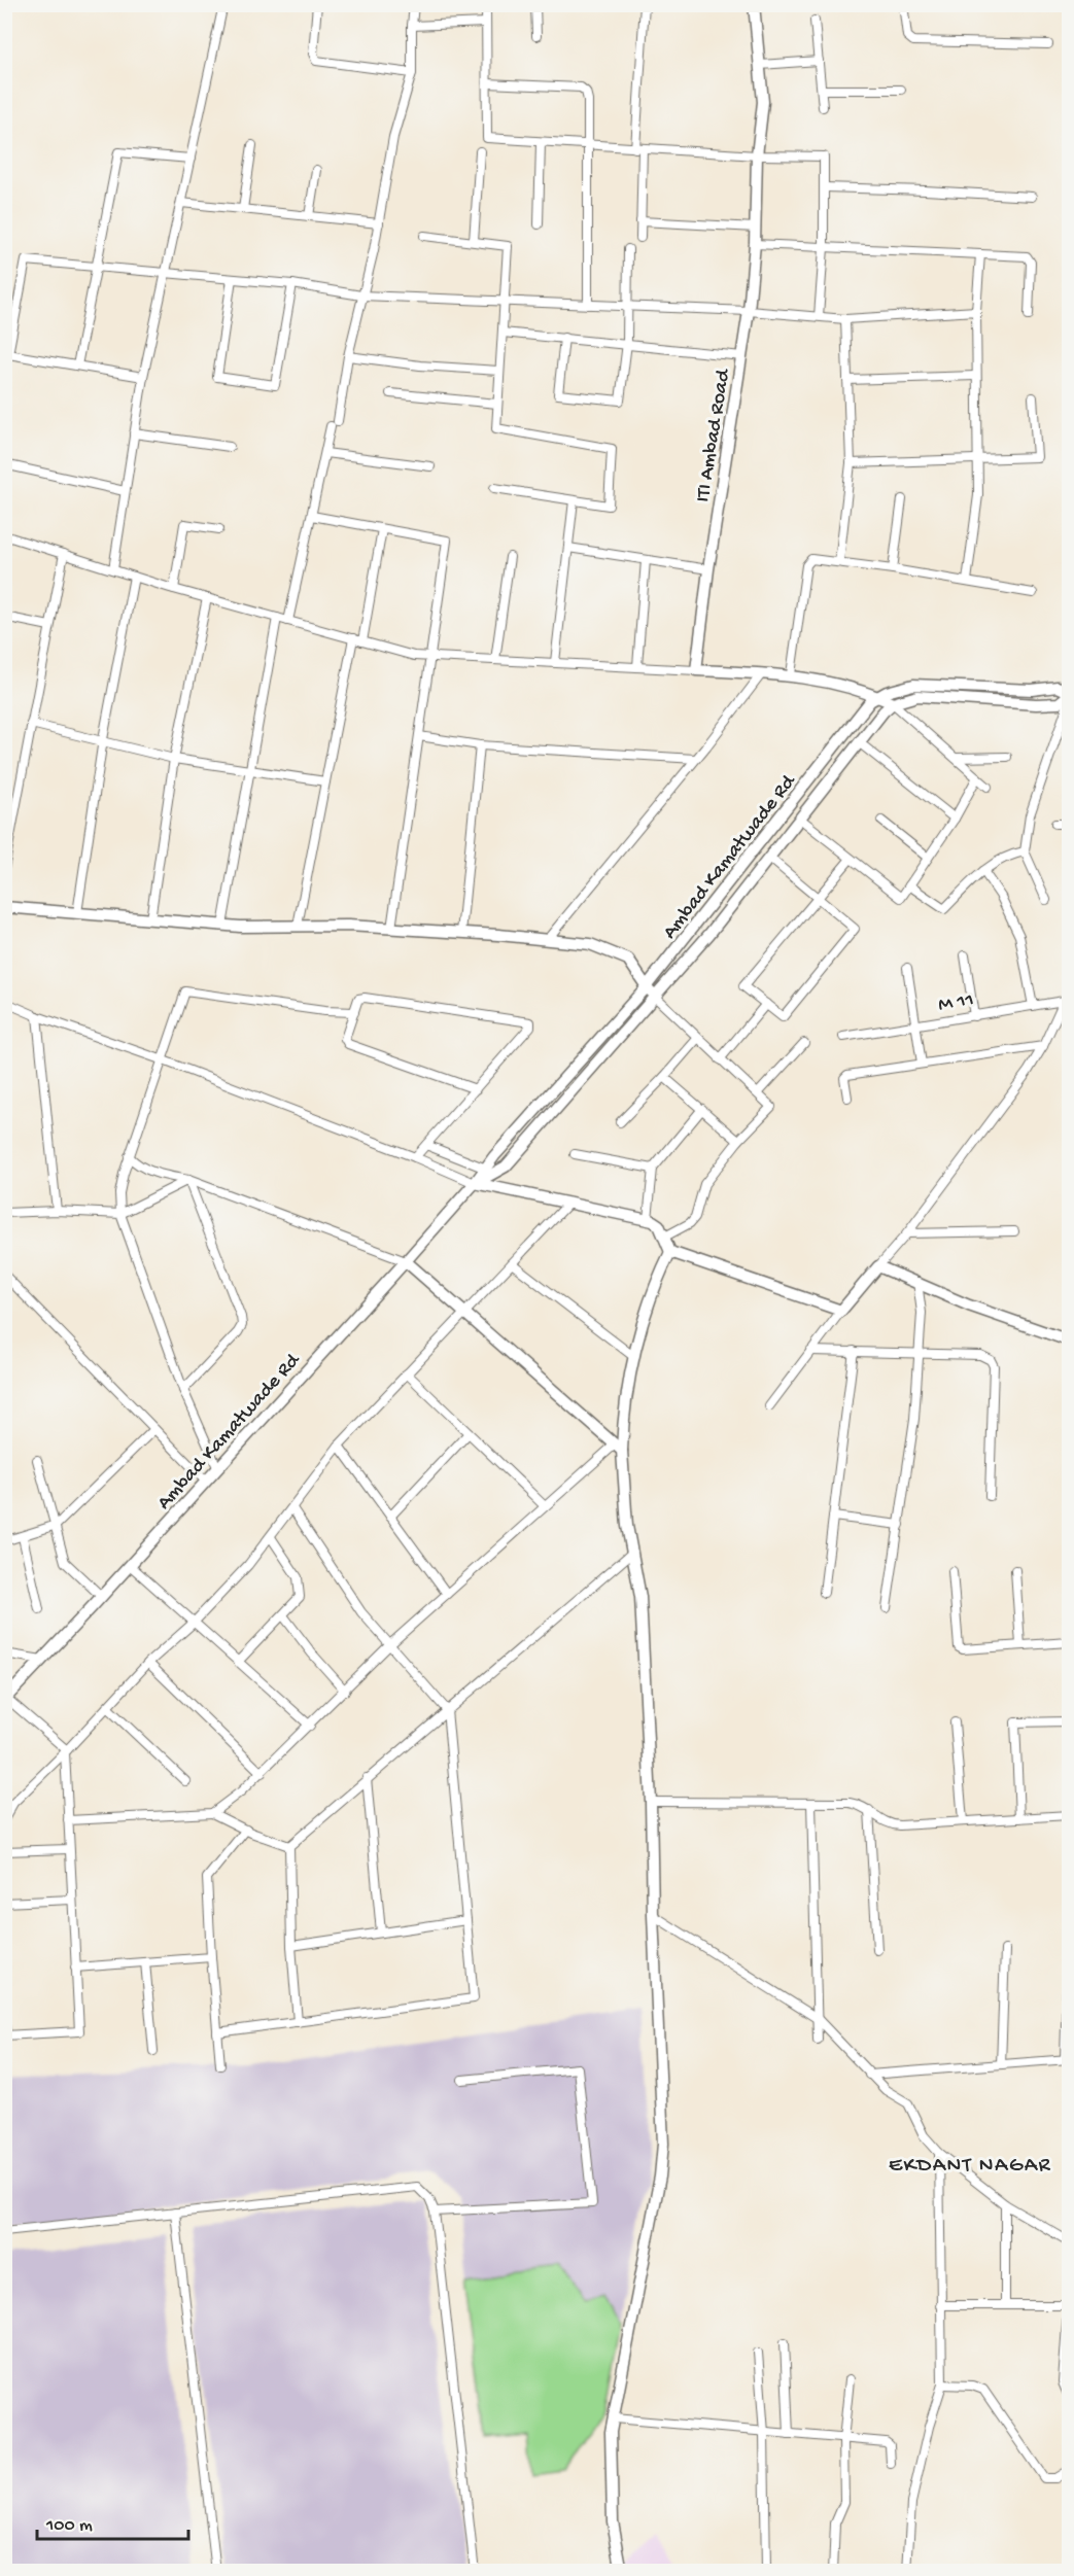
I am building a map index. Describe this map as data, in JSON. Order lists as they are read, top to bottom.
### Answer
{
  "streets": {
    "street": ["ITI Ambad Road", "Ambad Kamatwade Rd", "M 11"]
  },
  "districts": ["EKDANT NAGAR"],
  "scale_bar": "100 m"
}
